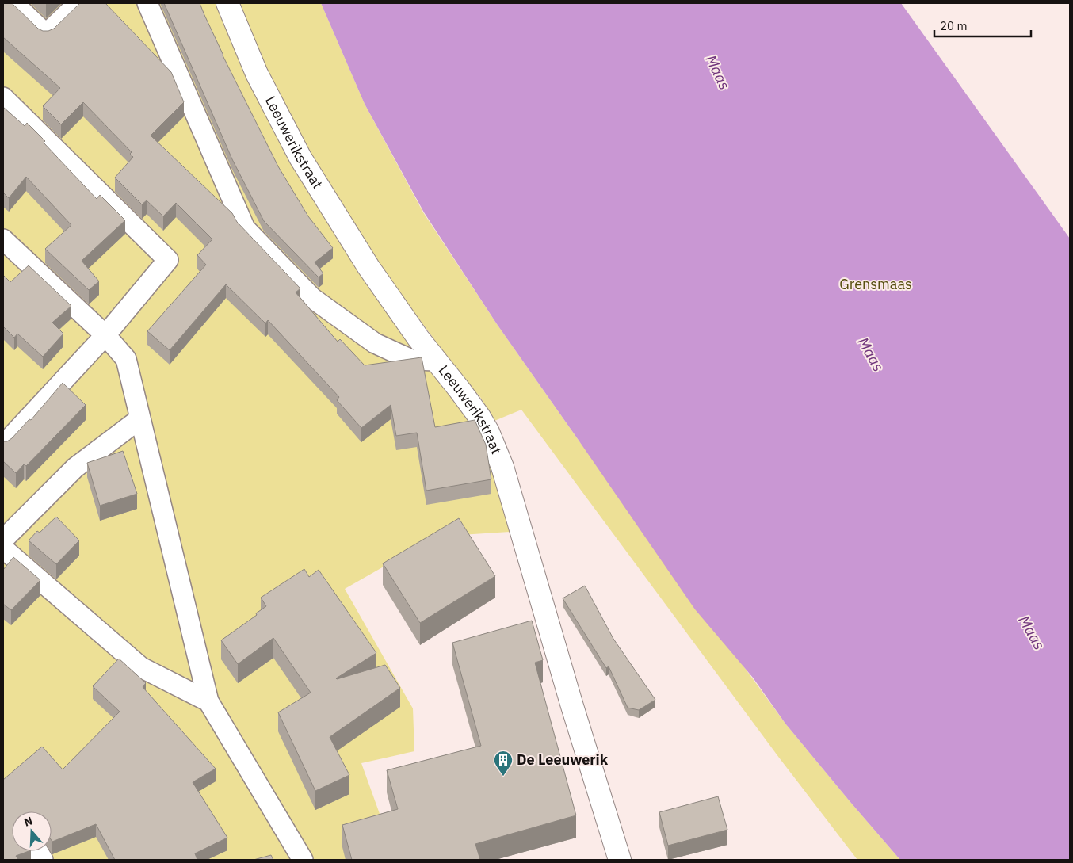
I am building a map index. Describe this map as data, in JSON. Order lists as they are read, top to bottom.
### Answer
{
  "streets": {
    "street": ["Leeuwerikstraat"]
  },
  "water": ["Maas"],
  "parks": ["Grensmaas"],
  "places": {
    "building": ["De Leeuwerik"]
  },
  "scale_bar": "20 m",
  "north": "top"
}
